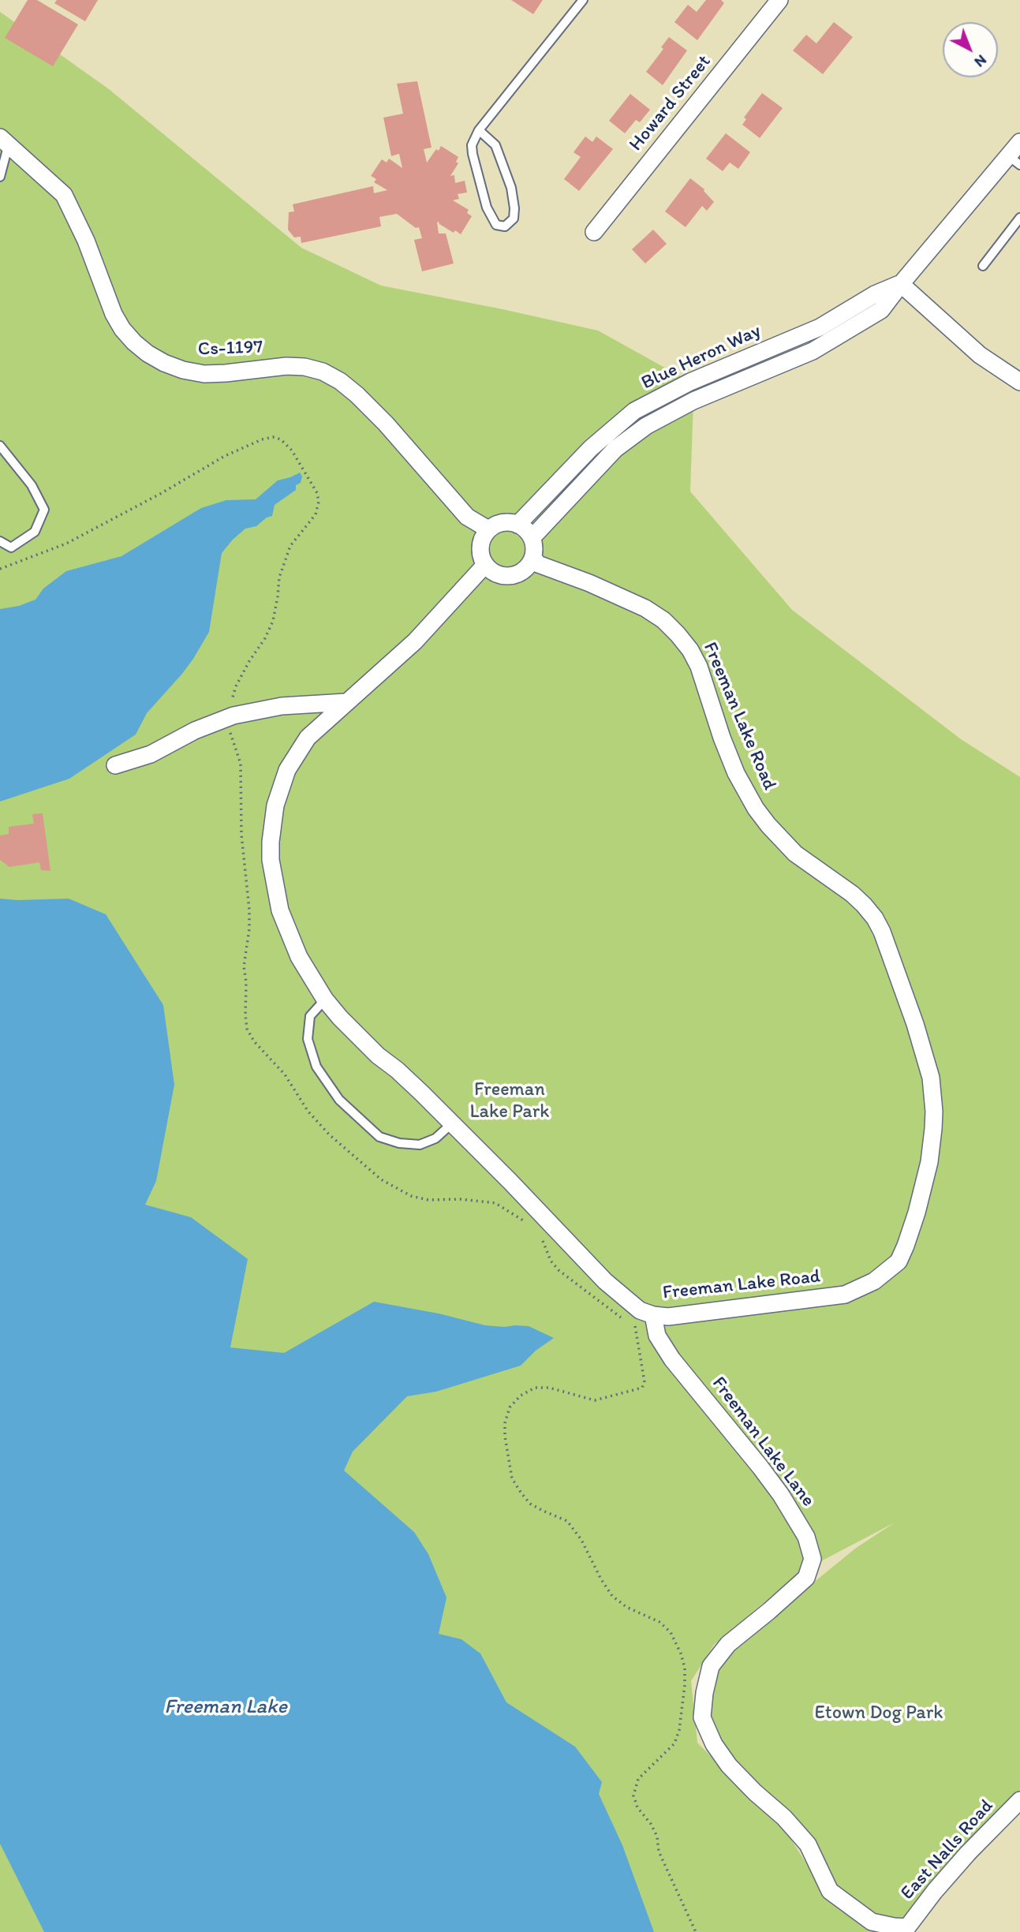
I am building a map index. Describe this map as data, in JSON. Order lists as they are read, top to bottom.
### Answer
{
  "streets": {
    "street": [
      "Howard Street",
      "Cs-1197",
      "Blue Heron Way",
      "Freeman Lake Road",
      "Freeman Lake Lane",
      "East Nalls Road"
    ]
  },
  "crossings": [
    ["Cs-1197", "Blue Heron Way"],
    ["Cs-1197", "Freeman Lake Road"],
    ["Blue Heron Way", "Freeman Lake Road"],
    ["Freeman Lake Road", "Freeman Lake Lane"],
    ["Freeman Lake Lane", "East Nalls Road"]
  ],
  "water": ["Freeman Lake"],
  "parks": ["Freeman Lake Park", "Etown Dog Park"],
  "north": "bottom right"
}
